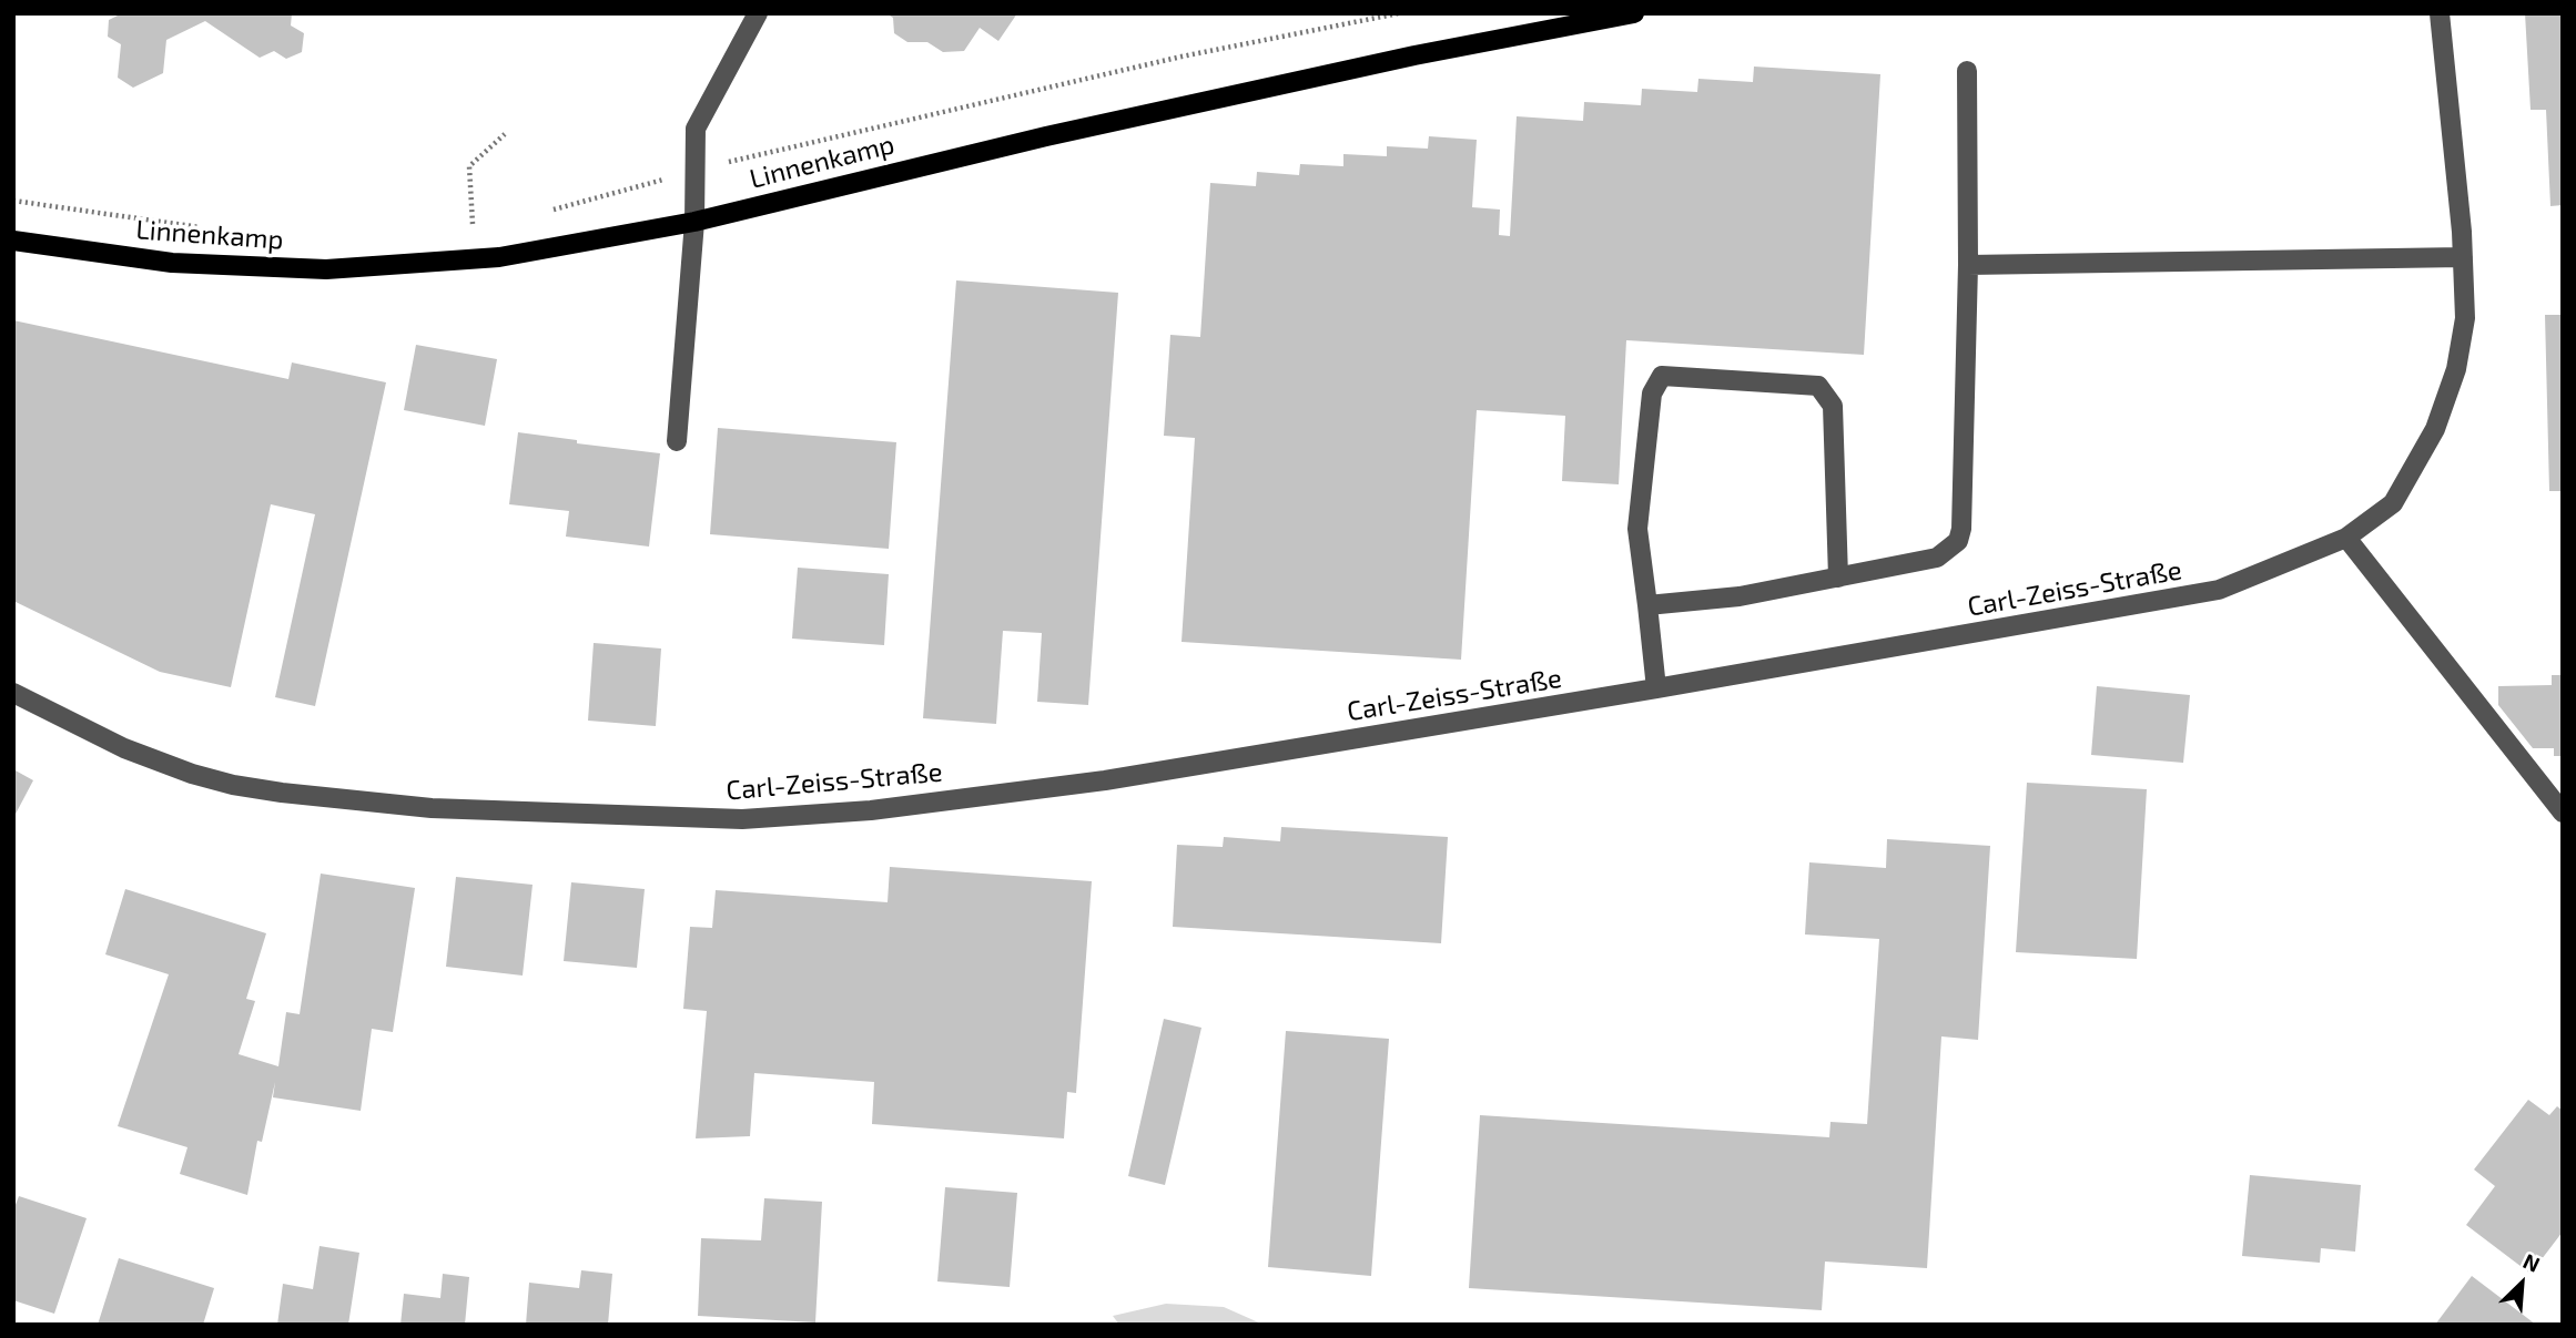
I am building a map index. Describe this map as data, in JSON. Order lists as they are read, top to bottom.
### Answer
{
  "streets": {
    "main road": ["Linnenkamp"],
    "street": ["Carl-Zeiss-Straße"]
  },
  "north": "top right"
}
